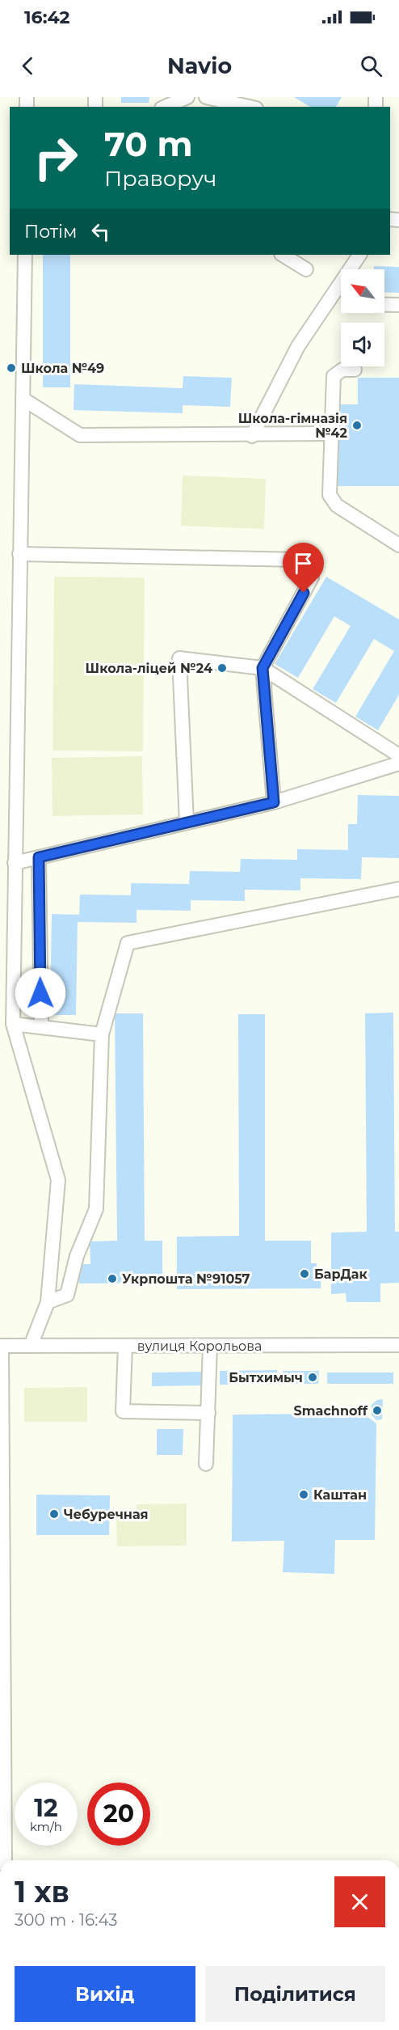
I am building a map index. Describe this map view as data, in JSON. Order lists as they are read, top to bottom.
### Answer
{
  "streets": {
    "street": ["вулиця Корольова"]
  },
  "places": [
    "Школа №49",
    "Школа-гімназія №42",
    "Школа-ліцей №24",
    "БарДак",
    "Укрпошта №91057",
    "Бытхимыч",
    "Smachnoff",
    "Каштан",
    "Чебуречная"
  ],
  "north": "top left",
  "page": {
    "status": "16:42",
    "header": "Navio",
    "turn": ["70 m", "Праворуч"],
    "then": "Потім",
    "speed": "12 km/h",
    "limit": "20",
    "heading": ["1 хв", "300 m · 16:43"],
    "buttons": ["Вихід", "Поділитися"]
  }
}
